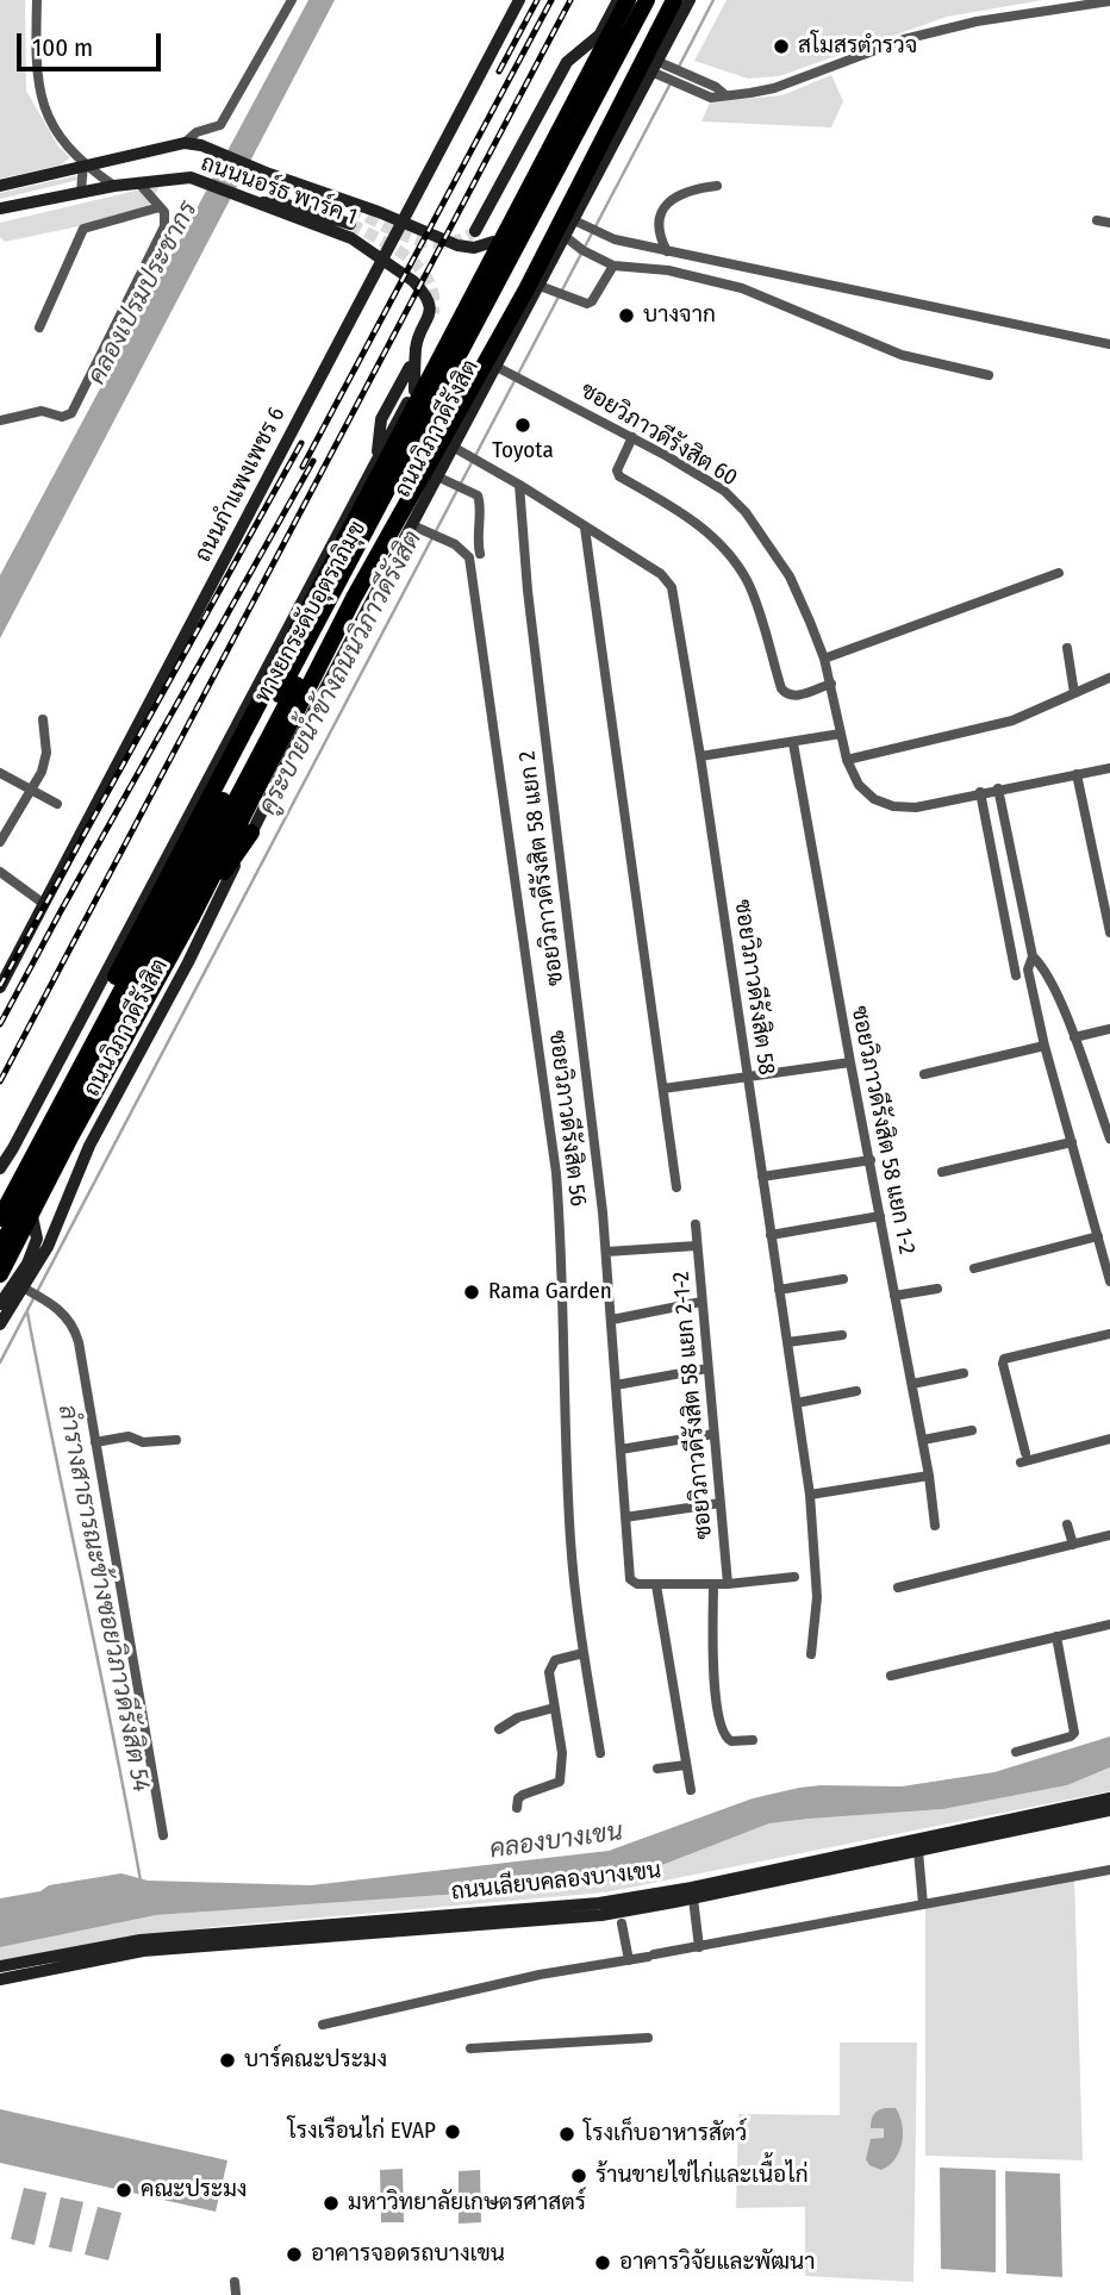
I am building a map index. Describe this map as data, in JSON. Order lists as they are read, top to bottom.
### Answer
{
  "streets": {
    "highway": ["ถนนวิภาวดีรังสิต", "ทางยกระดับอุตราภิมุข"],
    "main road": ["ถนนนอร์ธ พาร์ค 1", "ถนนกำแพงเพชร 6", "ถนนเลียบคลองบางเขน"],
    "street": [
      "ซอยวิภาวดีรังสิต 60",
      "ซอยวิภาวดีรังสิต 58 แยก 2",
      "ซอยวิภาวดีรังสิต 58",
      "ซอยวิภาวดีรังสิต 56",
      "ซอยวิภาวดีรังสิต 58 แยก 1-2",
      "ซอยวิภาวดีรังสิต 58 แยก 2-1-2"
    ]
  },
  "crossings": [
    ["ถนนนอร์ธ พาร์ค 1", "ถนนวิภาวดีรังสิต"],
    ["ถนนนอร์ธ พาร์ค 1", "ถนนกำแพงเพชร 6"],
    ["ถนนวิภาวดีรังสิต", "ซอยวิภาวดีรังสิต 60"],
    ["ถนนวิภาวดีรังสิต", "ซอยวิภาวดีรังสิต 58"],
    ["ถนนวิภาวดีรังสิต", "ซอยวิภาวดีรังสิต 56"],
    ["ซอยวิภาวดีรังสิต 58 แยก 2", "ซอยวิภาวดีรังสิต 58"]
  ],
  "water": [
    "คลองเปรมประชากร",
    "คูระบายน้ำข้างถนนวิภาวดีรังสิต",
    "ลำรางสาธารณะข้างซอยวิภาวดีรังสิต 54",
    "คลองบางเขน"
  ],
  "places": [
    "สโมสรตำรวจ",
    "บางจาก",
    "Toyota",
    "Rama Garden",
    "บาร์คณะประมง",
    "โรงเรือนไก่ EVAP",
    "โรงเก็บอาหารสัตว์",
    "ร้านขายไข่ไก่และเนื้อไก่",
    "คณะประมง",
    "มหาวิทยาลัยเกษตรศาสตร์",
    "อาคารจอดรถบางเขน",
    "อาคารวิจัยและพัฒนา"
  ],
  "scale_bar": "100 m"
}
